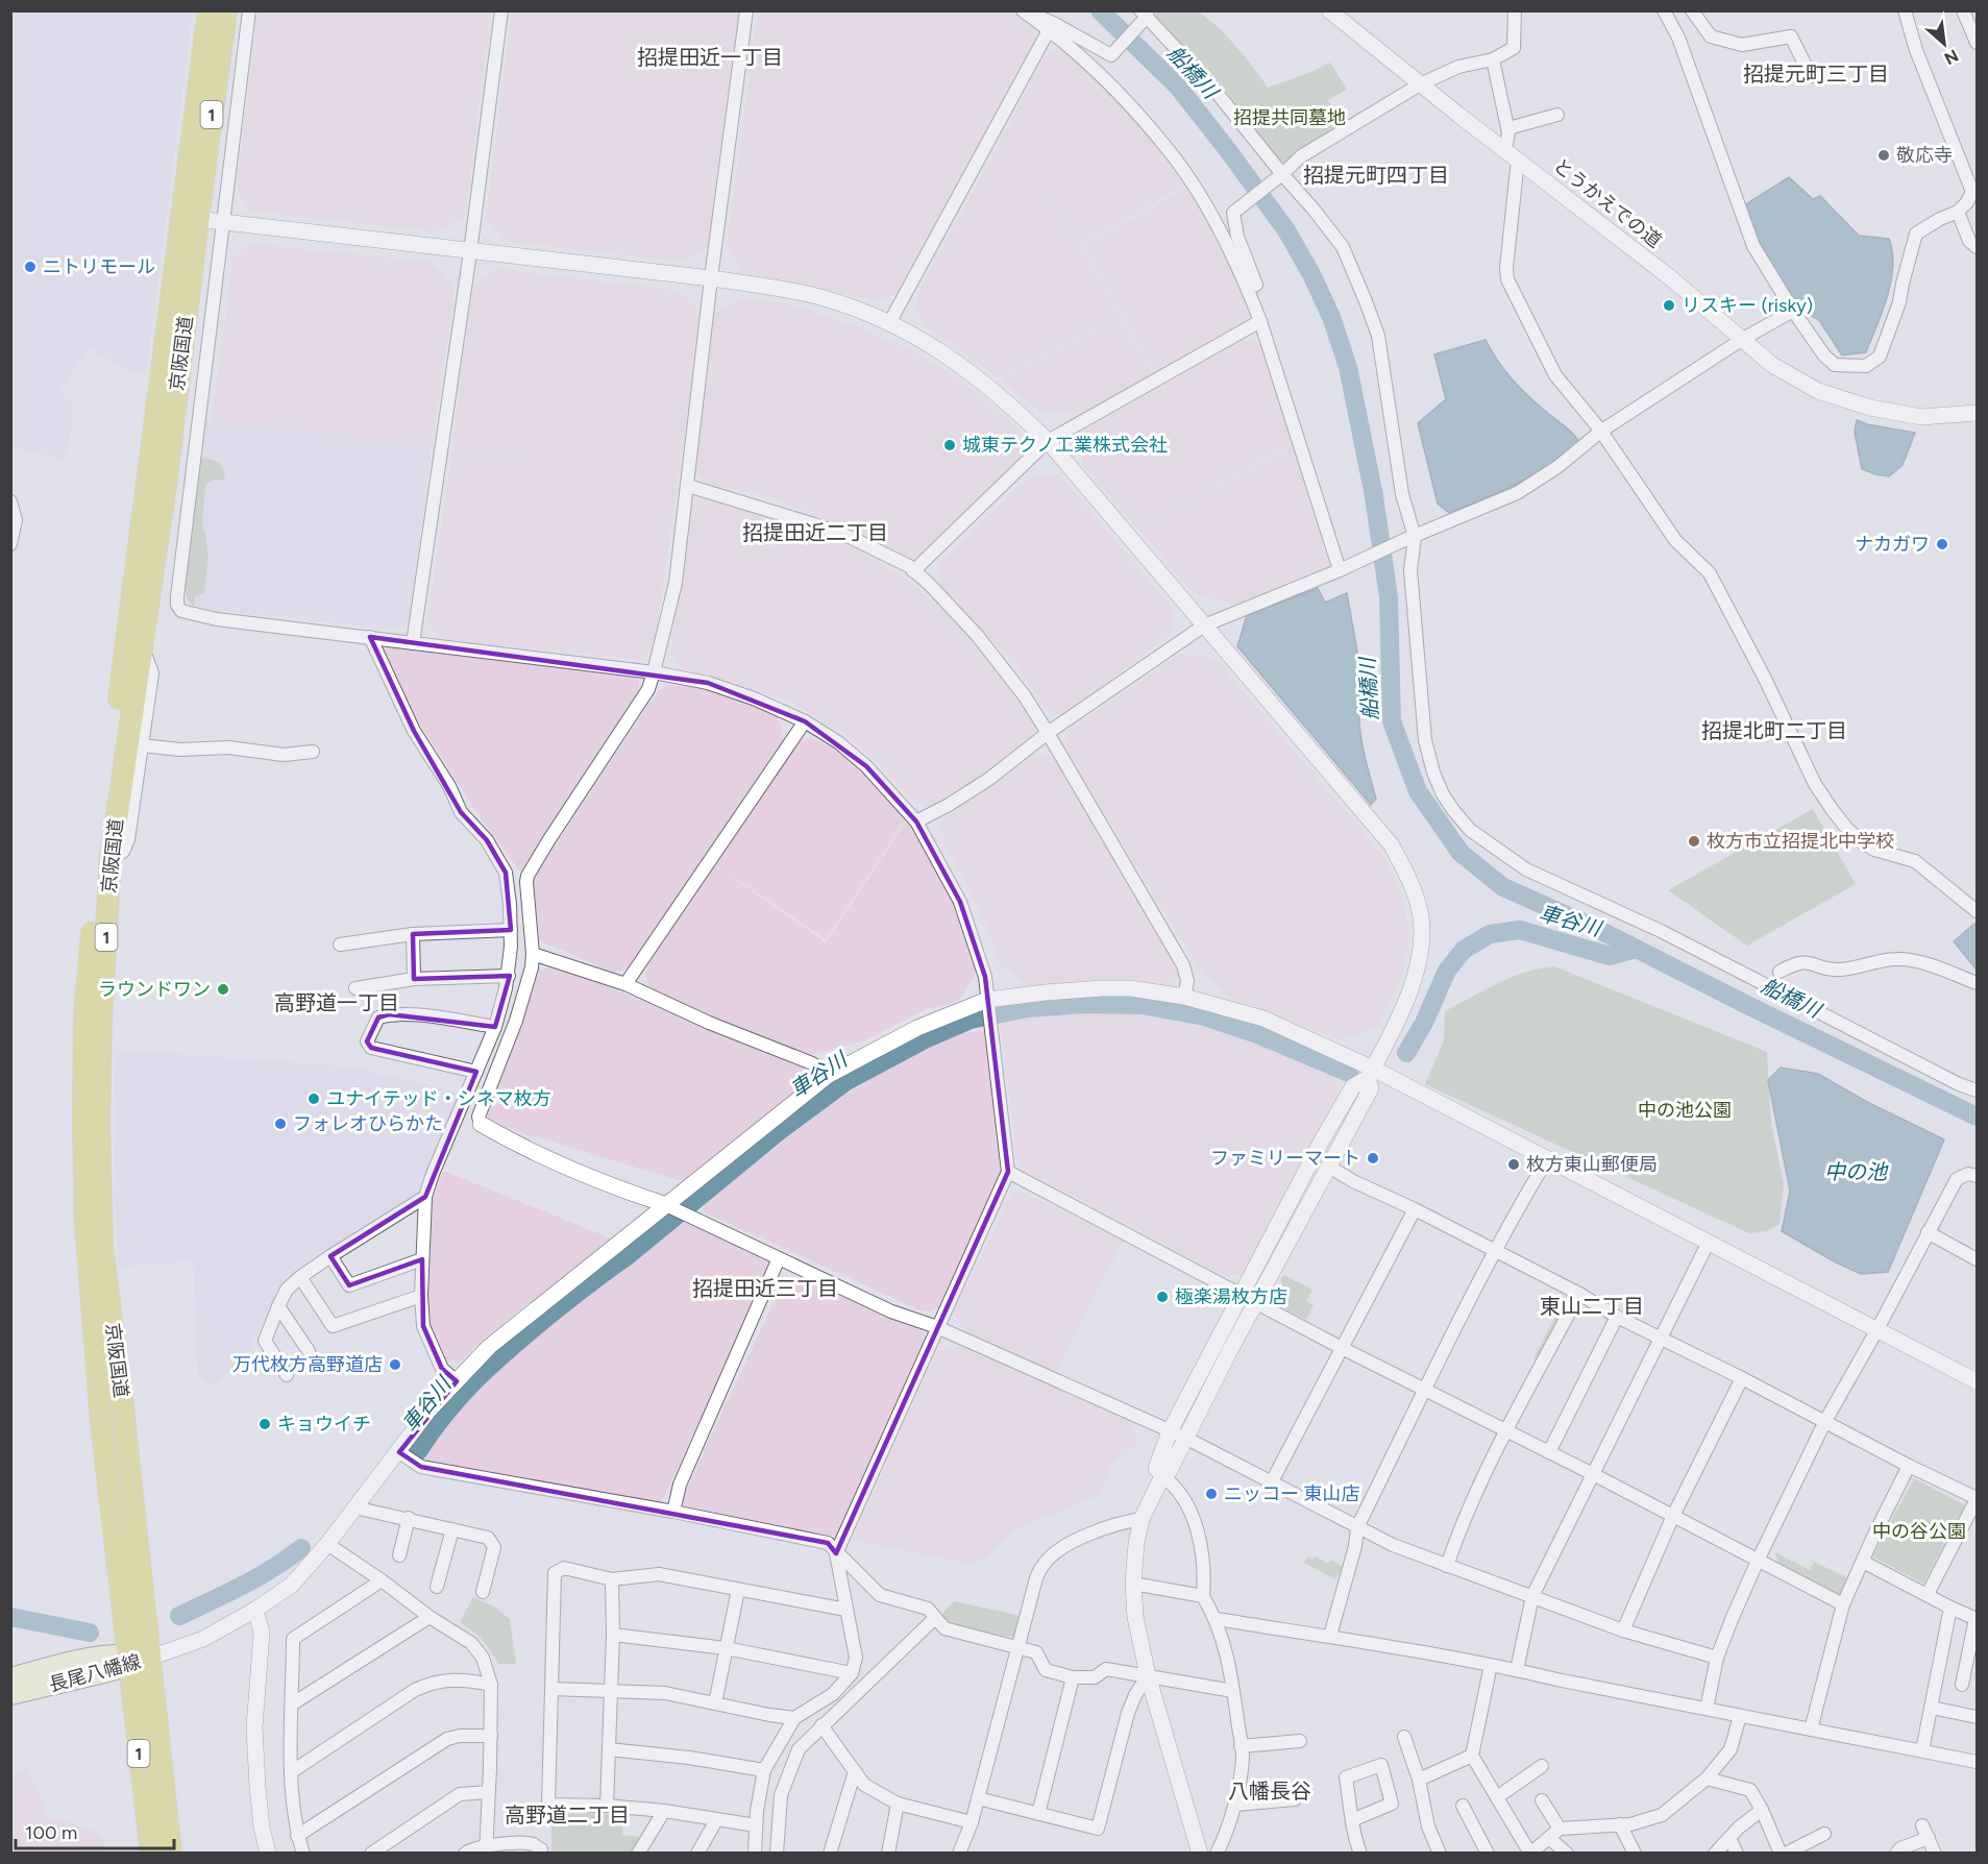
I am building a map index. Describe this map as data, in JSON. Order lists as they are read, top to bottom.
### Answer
{
  "streets": {
    "highway": ["1", "京阪国道"],
    "main road": ["長尾八幡線"],
    "street": ["とうかえでの道"]
  },
  "crossings": [
    ["京阪国道", "長尾八幡線"]
  ],
  "districts": [
    "招提田近一丁目",
    "招提元町三丁目",
    "招提元町四丁目",
    "招提田近二丁目",
    "招提北町二丁目",
    "高野道一丁目",
    "招提田近三丁目",
    "東山二丁目",
    "八幡長谷",
    "高野道二丁目"
  ],
  "water": ["船橋川", "車谷川", "中の池"],
  "parks": ["招提共同墓地", "中の池公園", "中の谷公園"],
  "places": [
    "敬応寺",
    "ニトリモール",
    "リスキー (risky)",
    "城東テクノ工業株式会社",
    "ナカガワ",
    "枚方市立招提北中学校",
    "ラウンドワン",
    "ユナイテッド・シネマ枚方",
    "フォレオひらかた",
    "ファミリーマート",
    "枚方東山郵便局",
    "極楽湯枚方店",
    "万代枚方高野道店",
    "キョウイチ",
    "ニッコー 東山店"
  ],
  "scale_bar": "100 m",
  "north": "bottom right"
}
